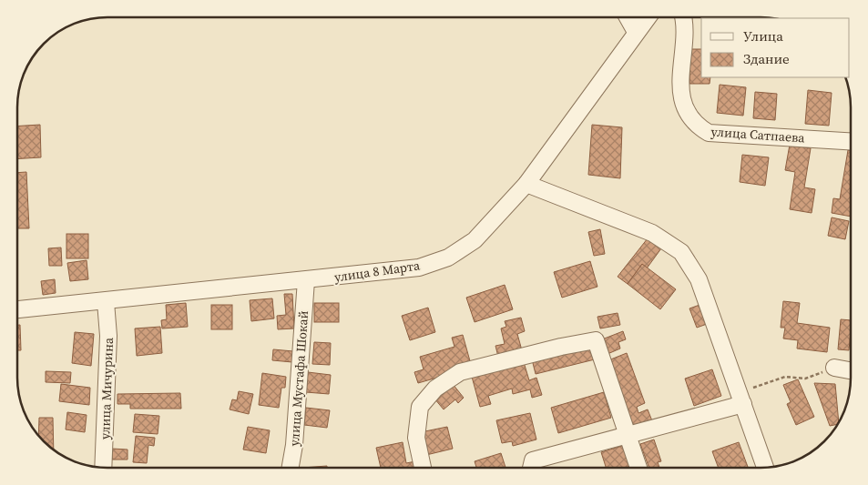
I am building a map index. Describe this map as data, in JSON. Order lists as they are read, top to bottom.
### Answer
{
  "streets": {
    "street": [
      "улица Сатпаева",
      "улица 8 Марта",
      "улица Мустафа Шокай",
      "улица Мичурина"
    ]
  },
  "crossings": [
    ["улица 8 Марта", "улица Мустафа Шокай"],
    ["улица 8 Марта", "улица Мичурина"]
  ],
  "legend": ["Улица", "Здание"]
}
